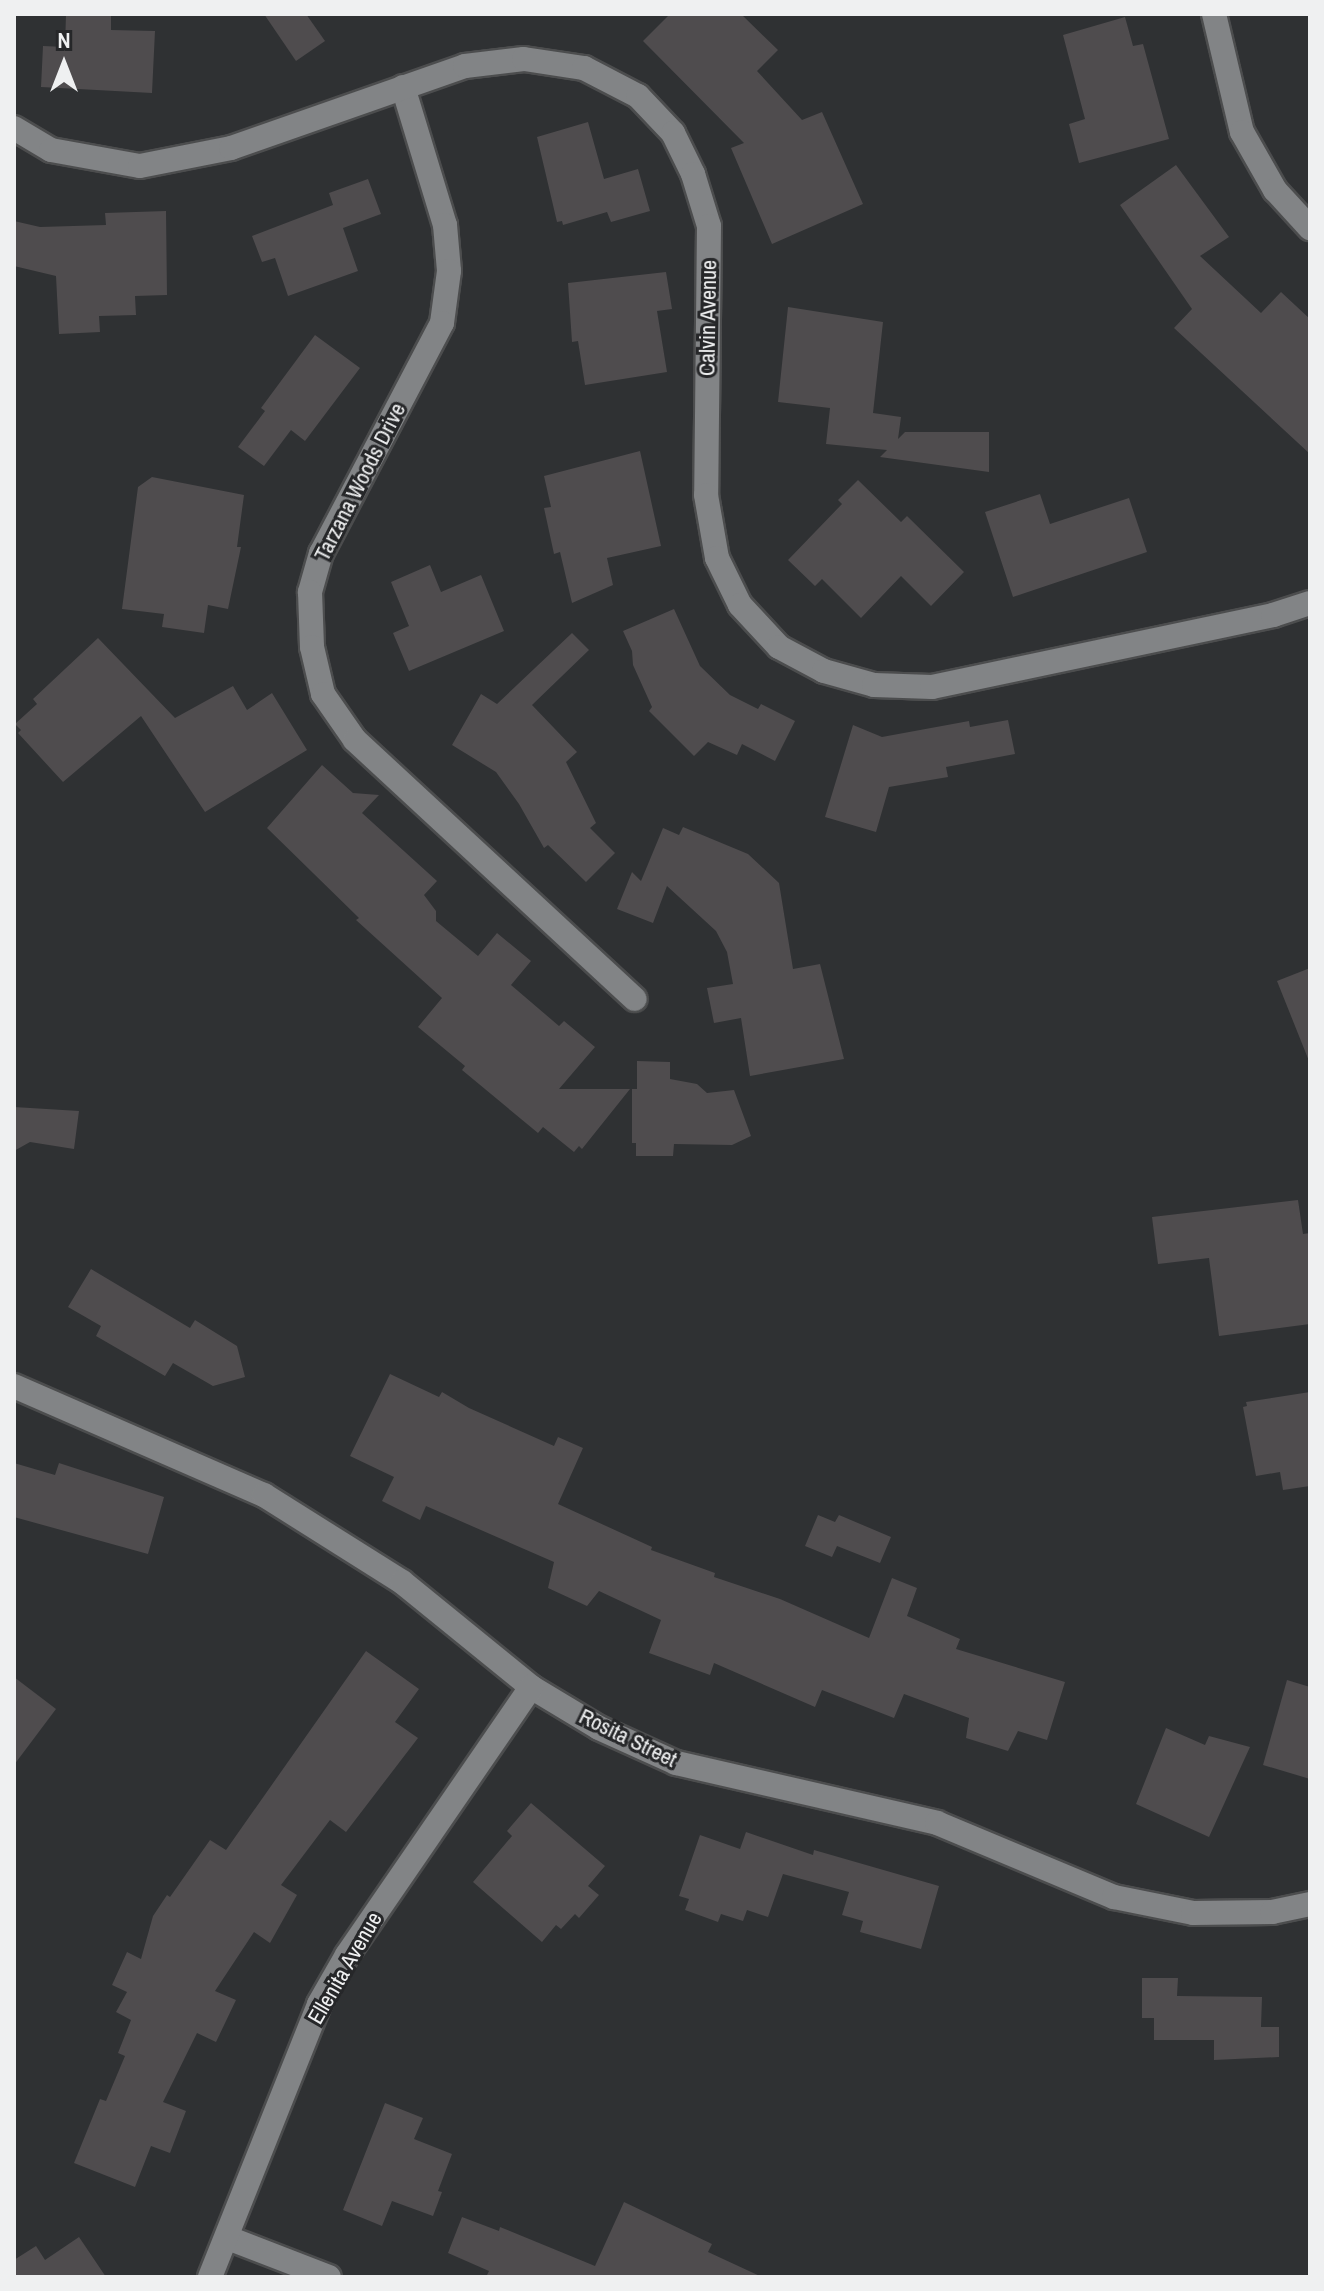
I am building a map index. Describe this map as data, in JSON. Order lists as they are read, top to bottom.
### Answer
{
  "streets": {
    "street": [
      "Calvin Avenue",
      "Tarzana Woods Drive",
      "Rosita Street",
      "Ellenita Avenue"
    ]
  },
  "crossings": [
    ["Calvin Avenue", "Tarzana Woods Drive"],
    ["Rosita Street", "Ellenita Avenue"]
  ],
  "north": "top"
}
